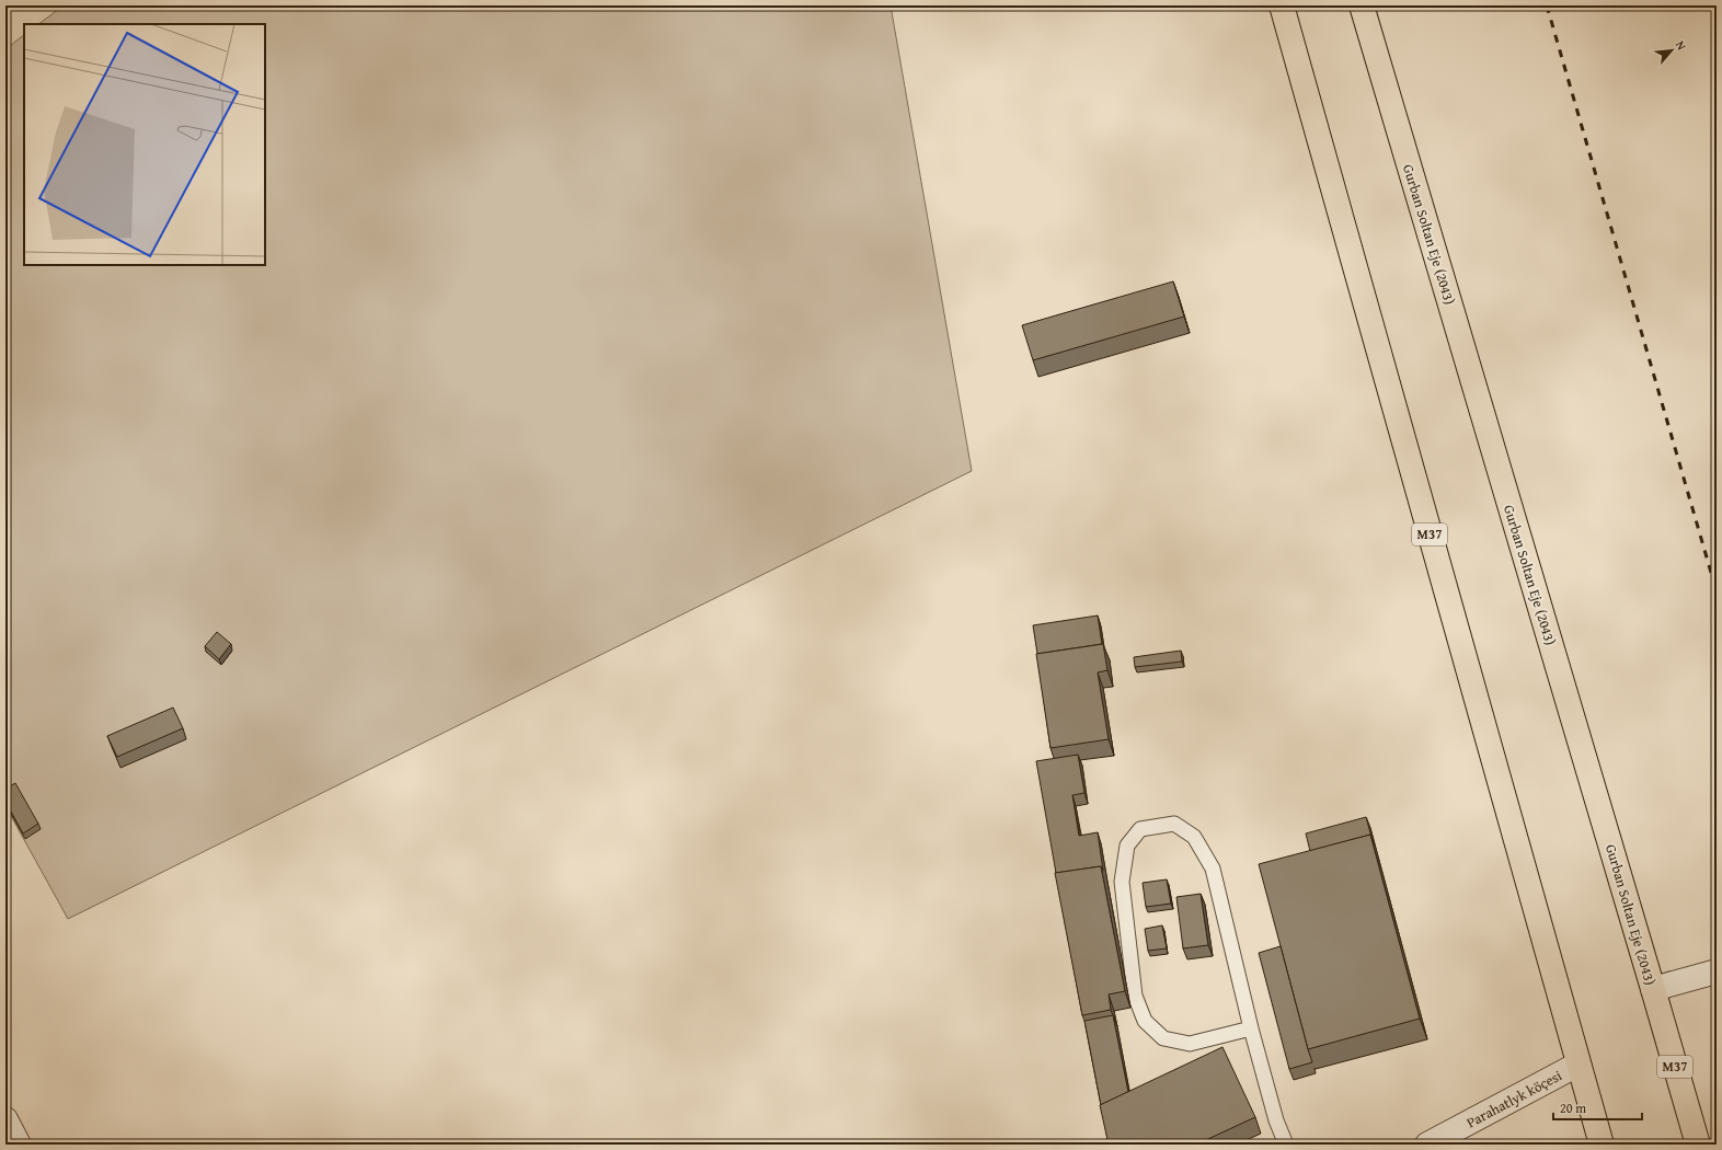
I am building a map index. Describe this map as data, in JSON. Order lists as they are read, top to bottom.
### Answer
{
  "streets": {
    "highway": ["Gurban Soltan Eje (2043)", "M37"],
    "street": ["Parahatlyk köçesi"]
  },
  "crossings": [
    ["M37", "Parahatlyk köçesi"]
  ],
  "scale_bar": "20 m",
  "north": "top right"
}
